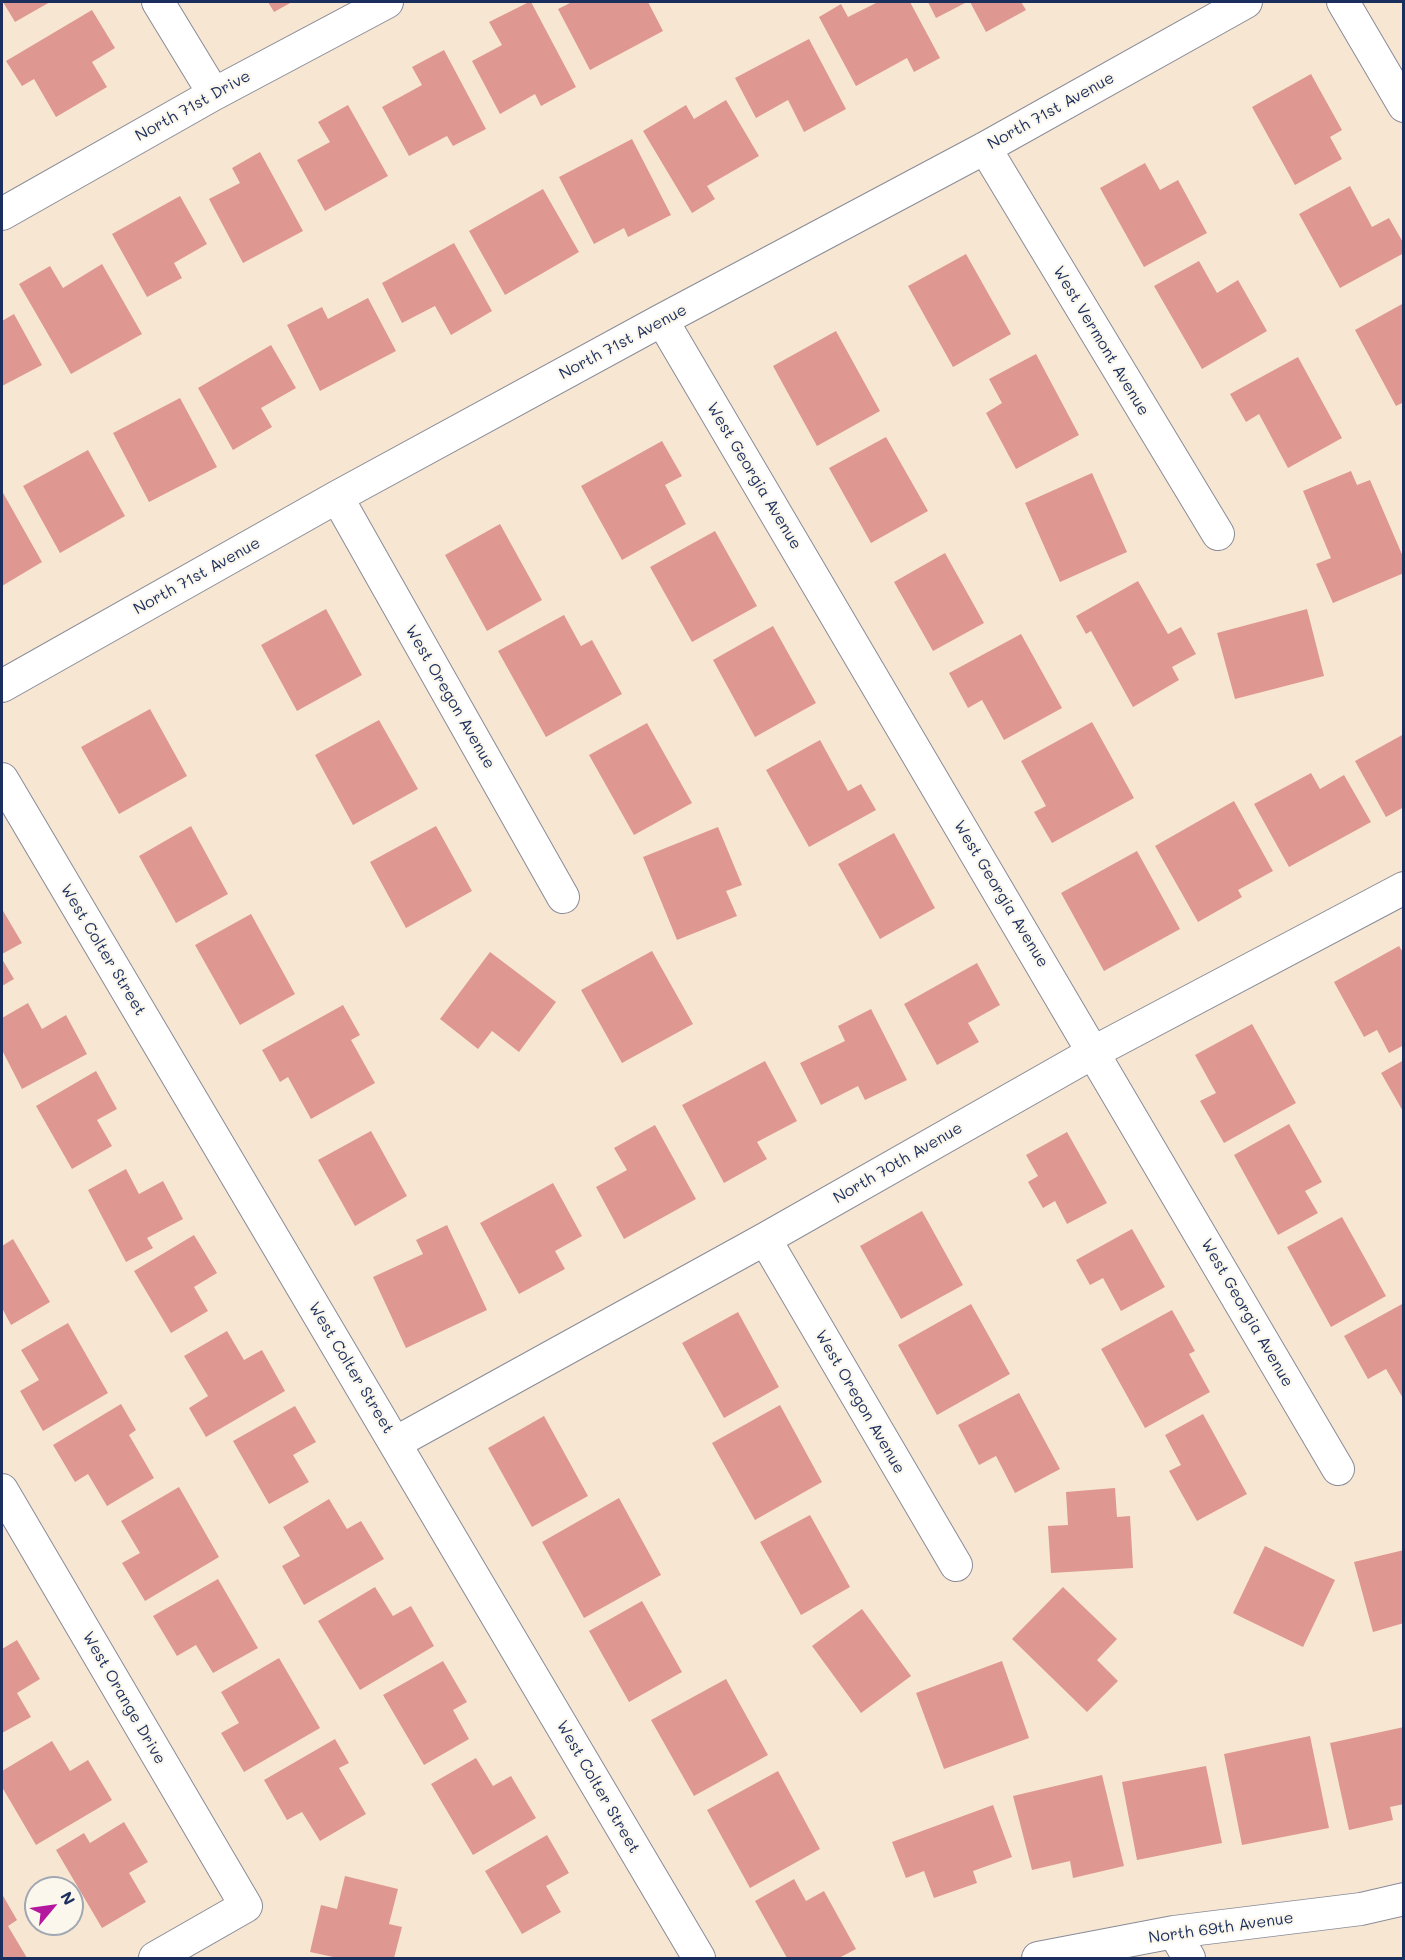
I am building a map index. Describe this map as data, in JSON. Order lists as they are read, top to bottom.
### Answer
{
  "streets": {
    "street": [
      "North 71st Drive",
      "North 71st Avenue",
      "West Vermont Avenue",
      "West Georgia Avenue",
      "West Oregon Avenue",
      "West Colter Street",
      "North 70th Avenue",
      "West Orange Drive",
      "North 69th Avenue"
    ]
  },
  "crossings": [
    ["North 71st Avenue", "West Vermont Avenue"],
    ["North 71st Avenue", "West Georgia Avenue"],
    ["North 71st Avenue", "West Oregon Avenue"],
    ["West Georgia Avenue", "North 70th Avenue"],
    ["West Oregon Avenue", "North 70th Avenue"],
    ["West Colter Street", "North 70th Avenue"]
  ],
  "north": "top right"
}
